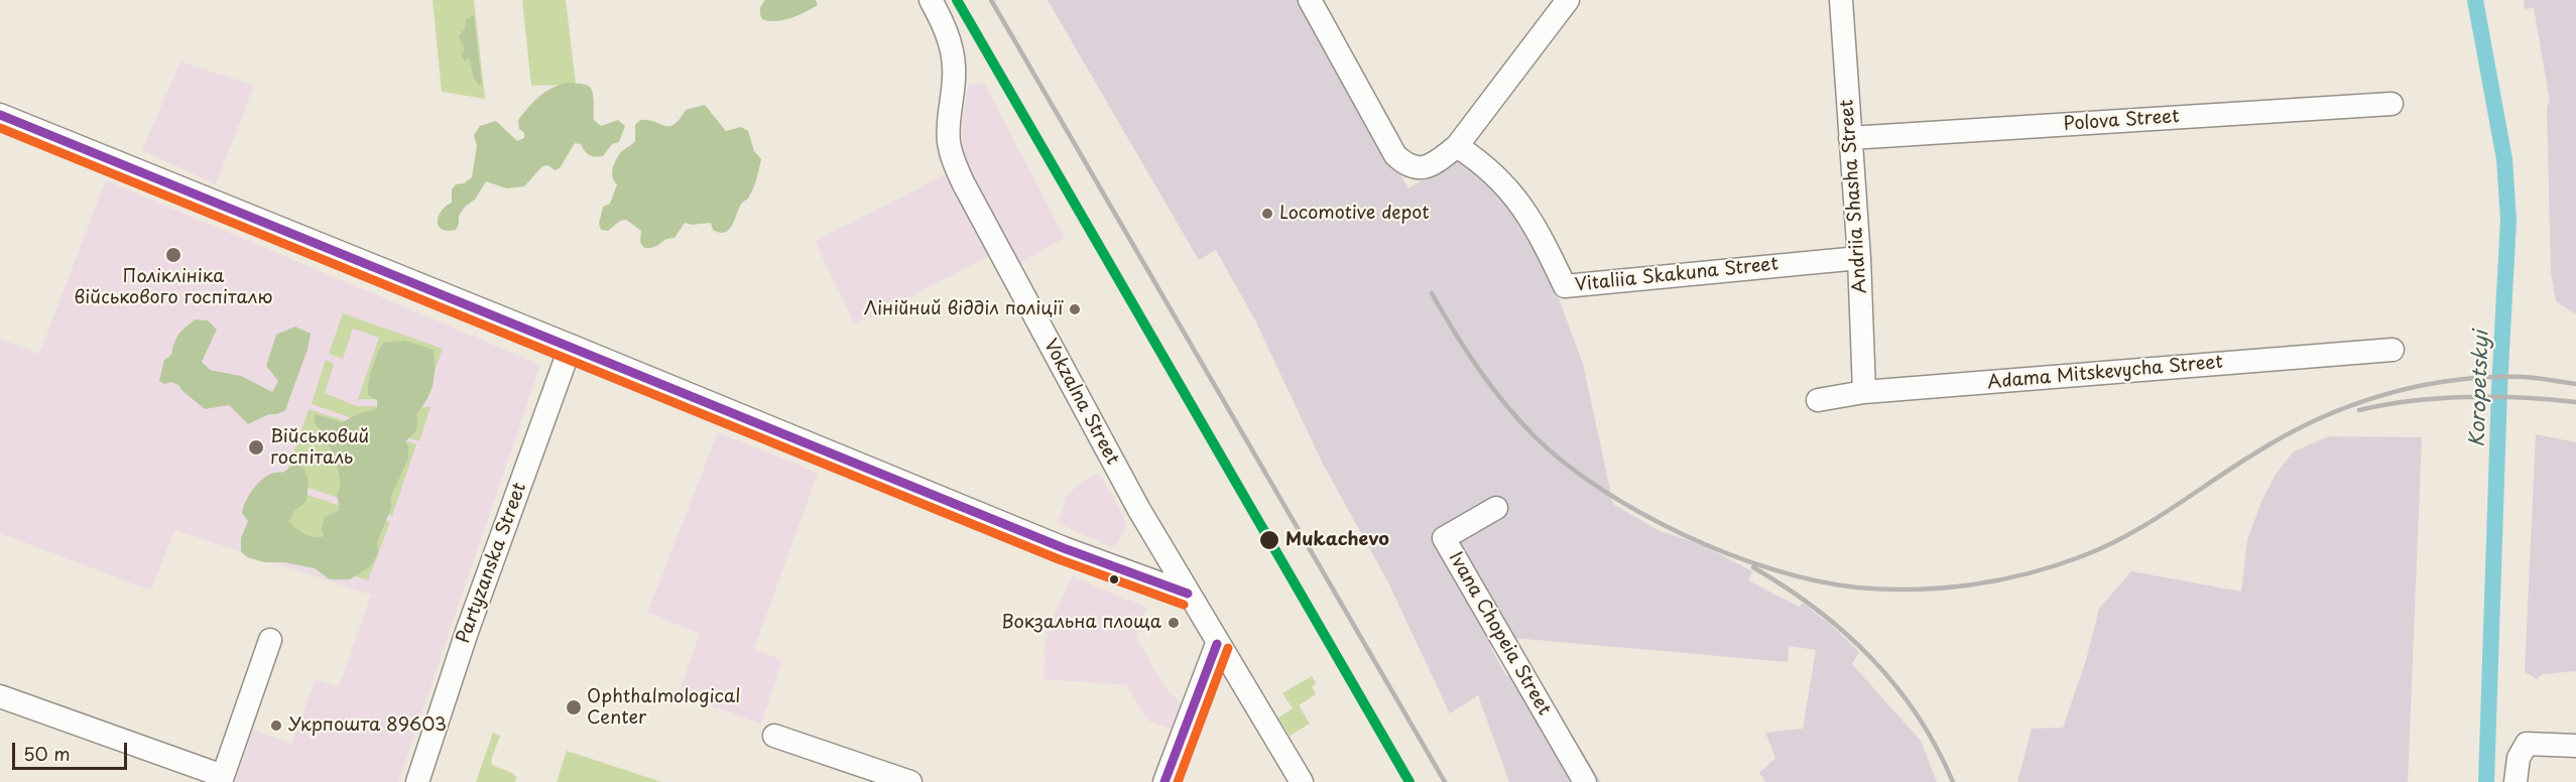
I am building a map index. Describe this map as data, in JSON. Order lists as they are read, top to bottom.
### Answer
{
  "streets": {
    "street": [
      "Polova Street",
      "Andriia Shasha Street",
      "Vitaliia Skakuna Street",
      "Adama Mitskevycha Street",
      "Vokzalna Street",
      "Partyzanska Street",
      "Ivana Chopeia Street"
    ]
  },
  "crossings": [
    ["Polova Street", "Andriia Shasha Street"],
    ["Andriia Shasha Street", "Vitaliia Skakuna Street"],
    ["Andriia Shasha Street", "Adama Mitskevycha Street"]
  ],
  "water": ["Koropetskyi"],
  "places": [
    "Locomotive depot",
    "Поліклініка військового госпіталю",
    "Лінійний відділ поліції",
    "Військовий госпіталь",
    "Mukachevo",
    "Вокзальна площа",
    "Ophthalmological Center",
    "Укрпошта 89603"
  ],
  "scale_bar": "50 m"
}
